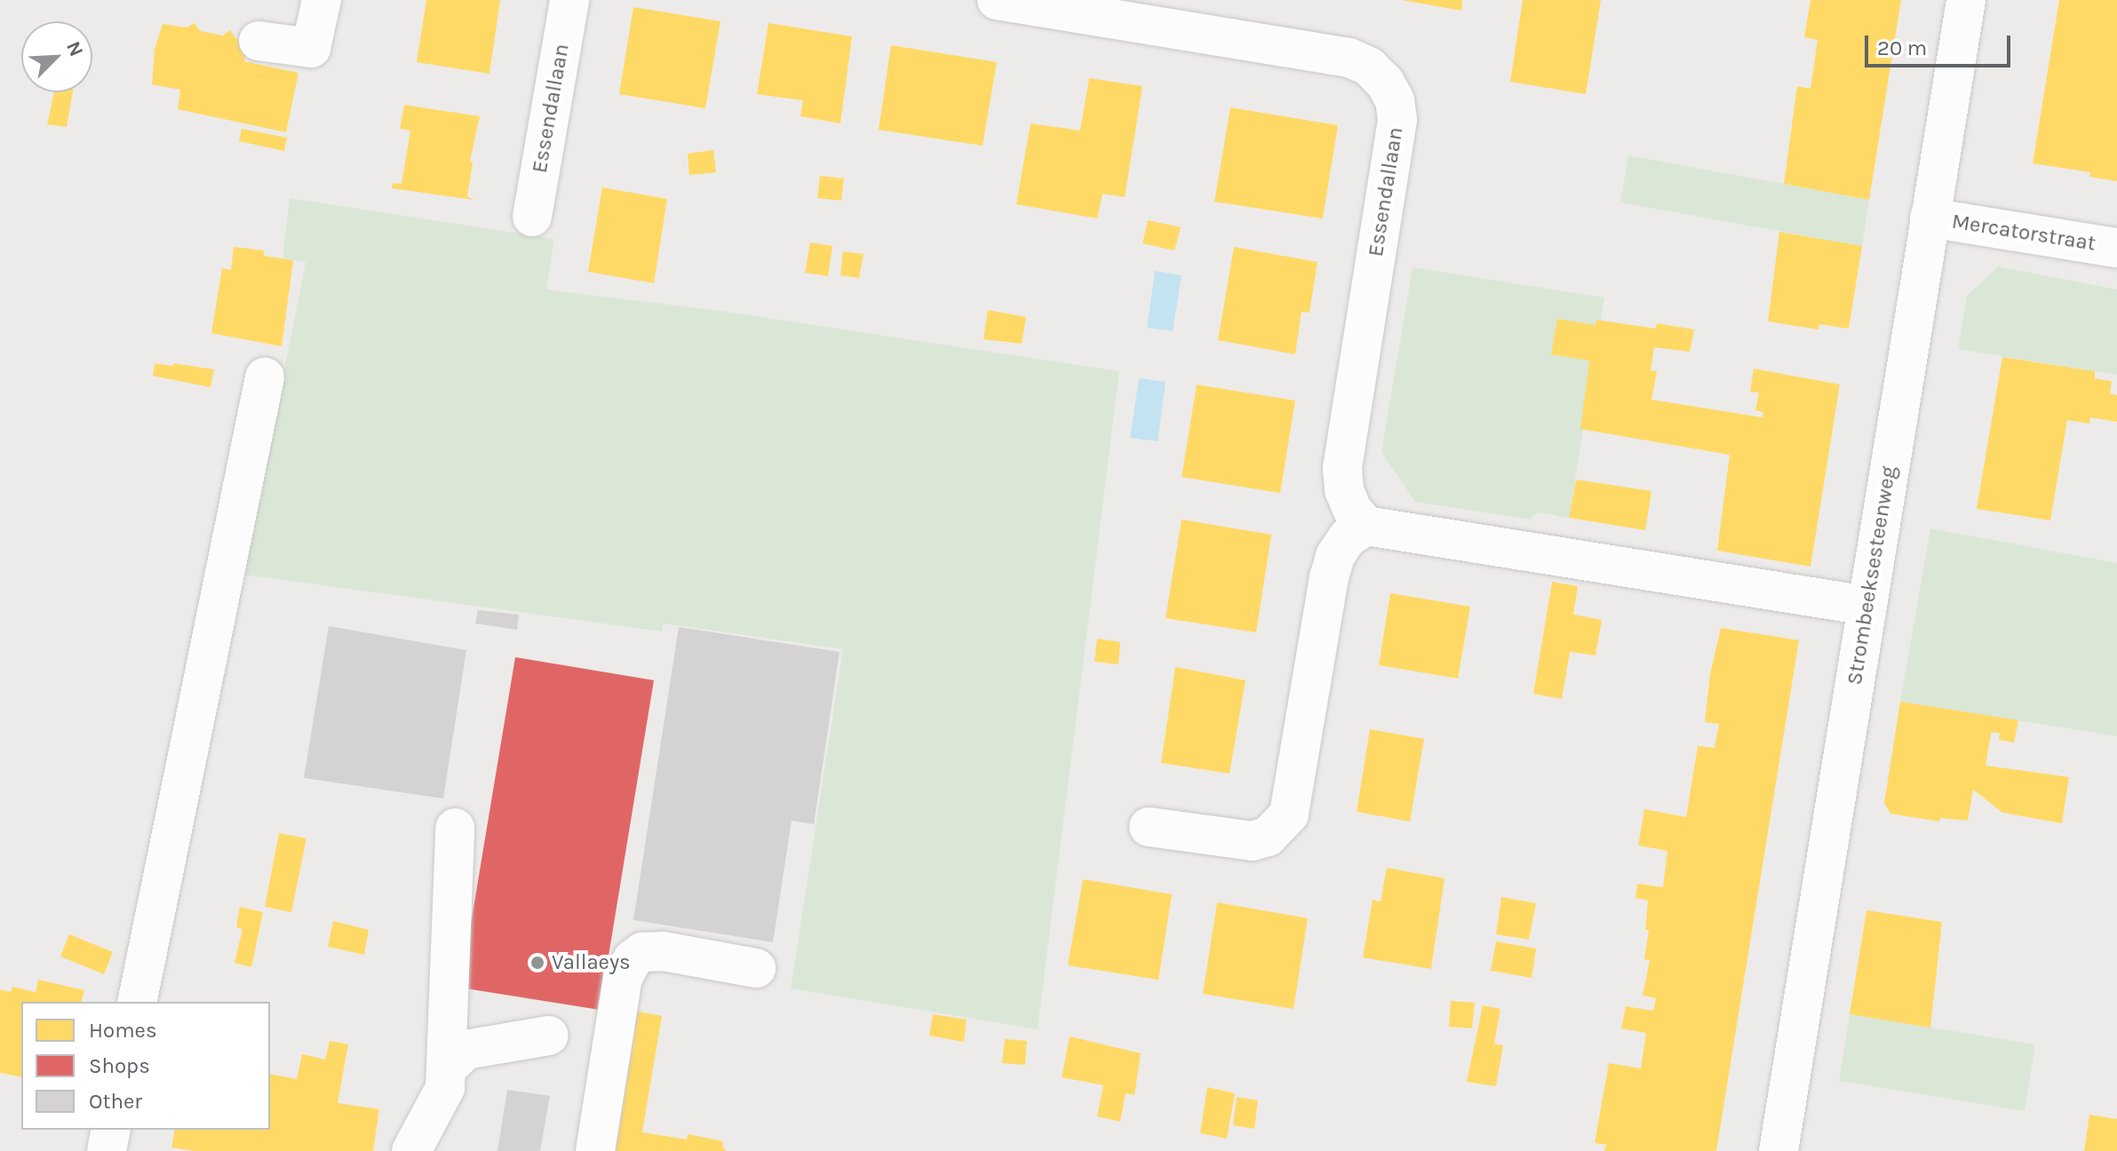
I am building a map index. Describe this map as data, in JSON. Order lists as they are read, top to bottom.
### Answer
{
  "streets": {
    "street": ["Essendallaan", "Mercatorstraat", "Strombeeksesteenweg"]
  },
  "crossings": [
    ["Mercatorstraat", "Strombeeksesteenweg"]
  ],
  "places": ["Vallaeys"],
  "legend": ["Homes", "Shops", "Other"],
  "scale_bar": "20 m",
  "north": "top right"
}
